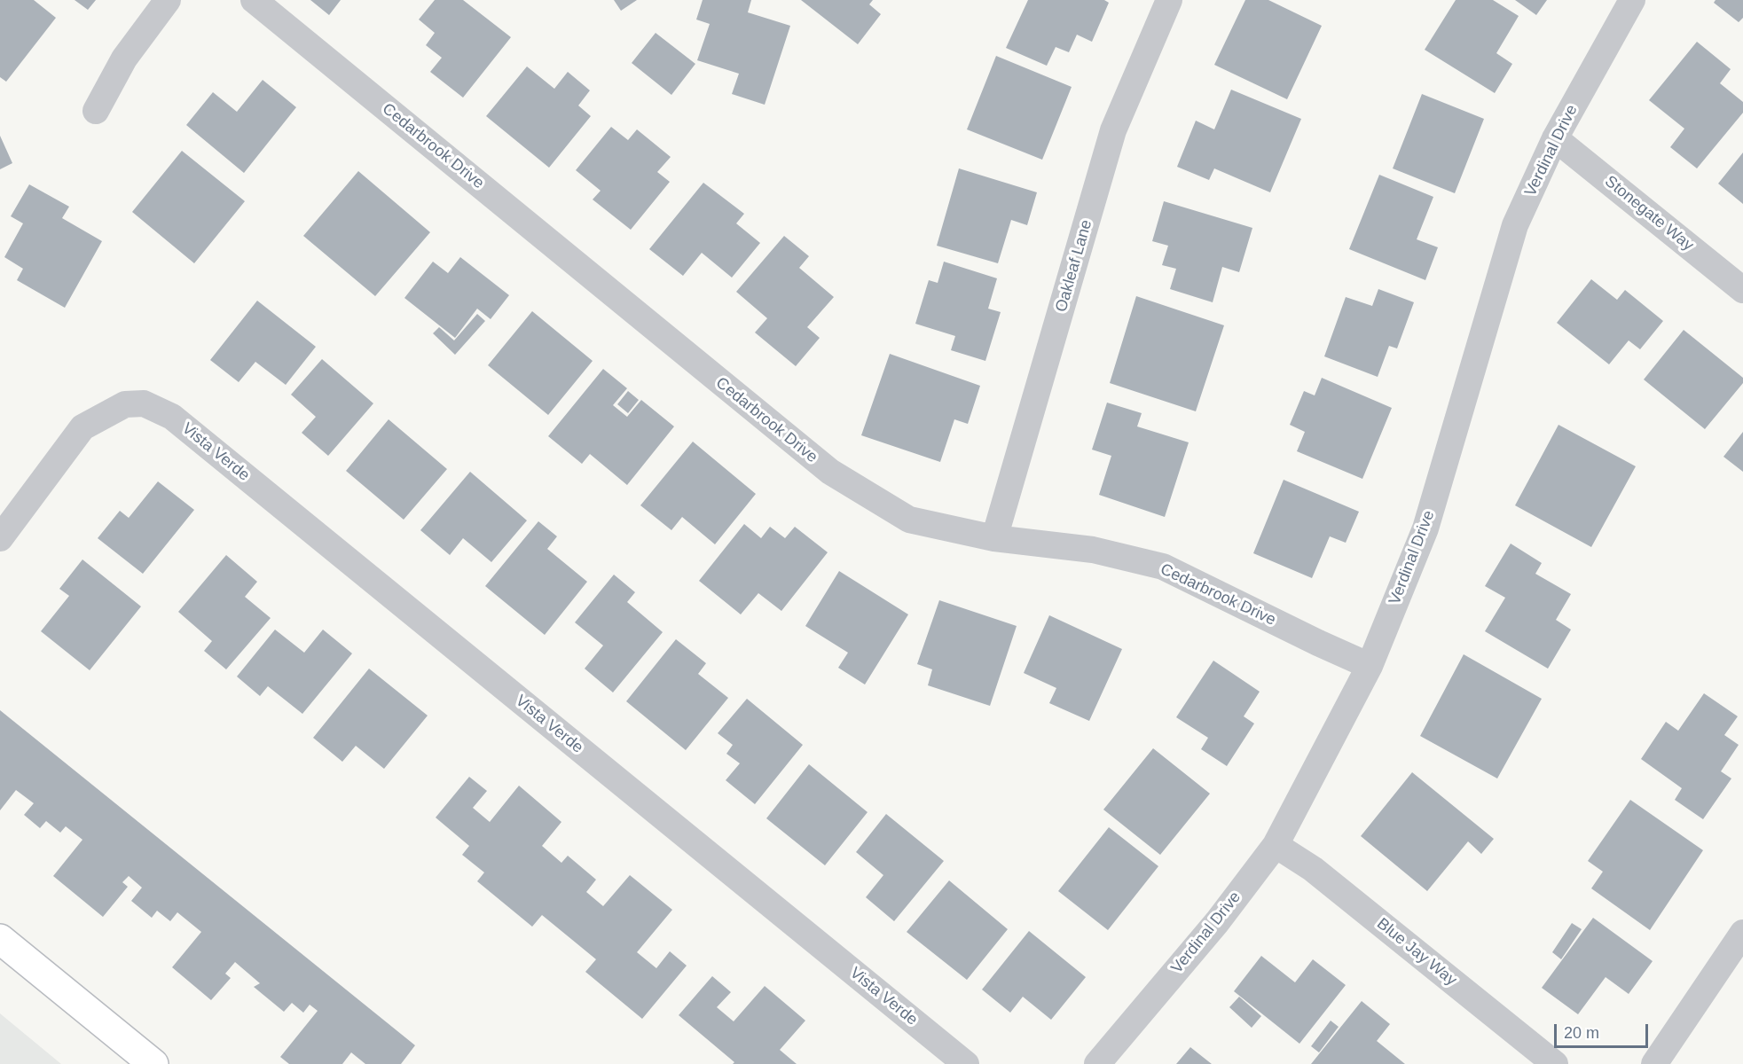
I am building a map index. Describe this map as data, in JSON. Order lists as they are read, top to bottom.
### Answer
{
  "streets": {
    "street": [
      "Cedarbrook Drive",
      "Verdinal Drive",
      "Stonegate Way",
      "Oakleaf Lane",
      "Vista Verde",
      "Blue Jay Way"
    ]
  },
  "crossings": [
    ["Cedarbrook Drive", "Verdinal Drive"],
    ["Cedarbrook Drive", "Oakleaf Lane"],
    ["Verdinal Drive", "Stonegate Way"],
    ["Verdinal Drive", "Blue Jay Way"]
  ],
  "scale_bar": "20 m"
}
